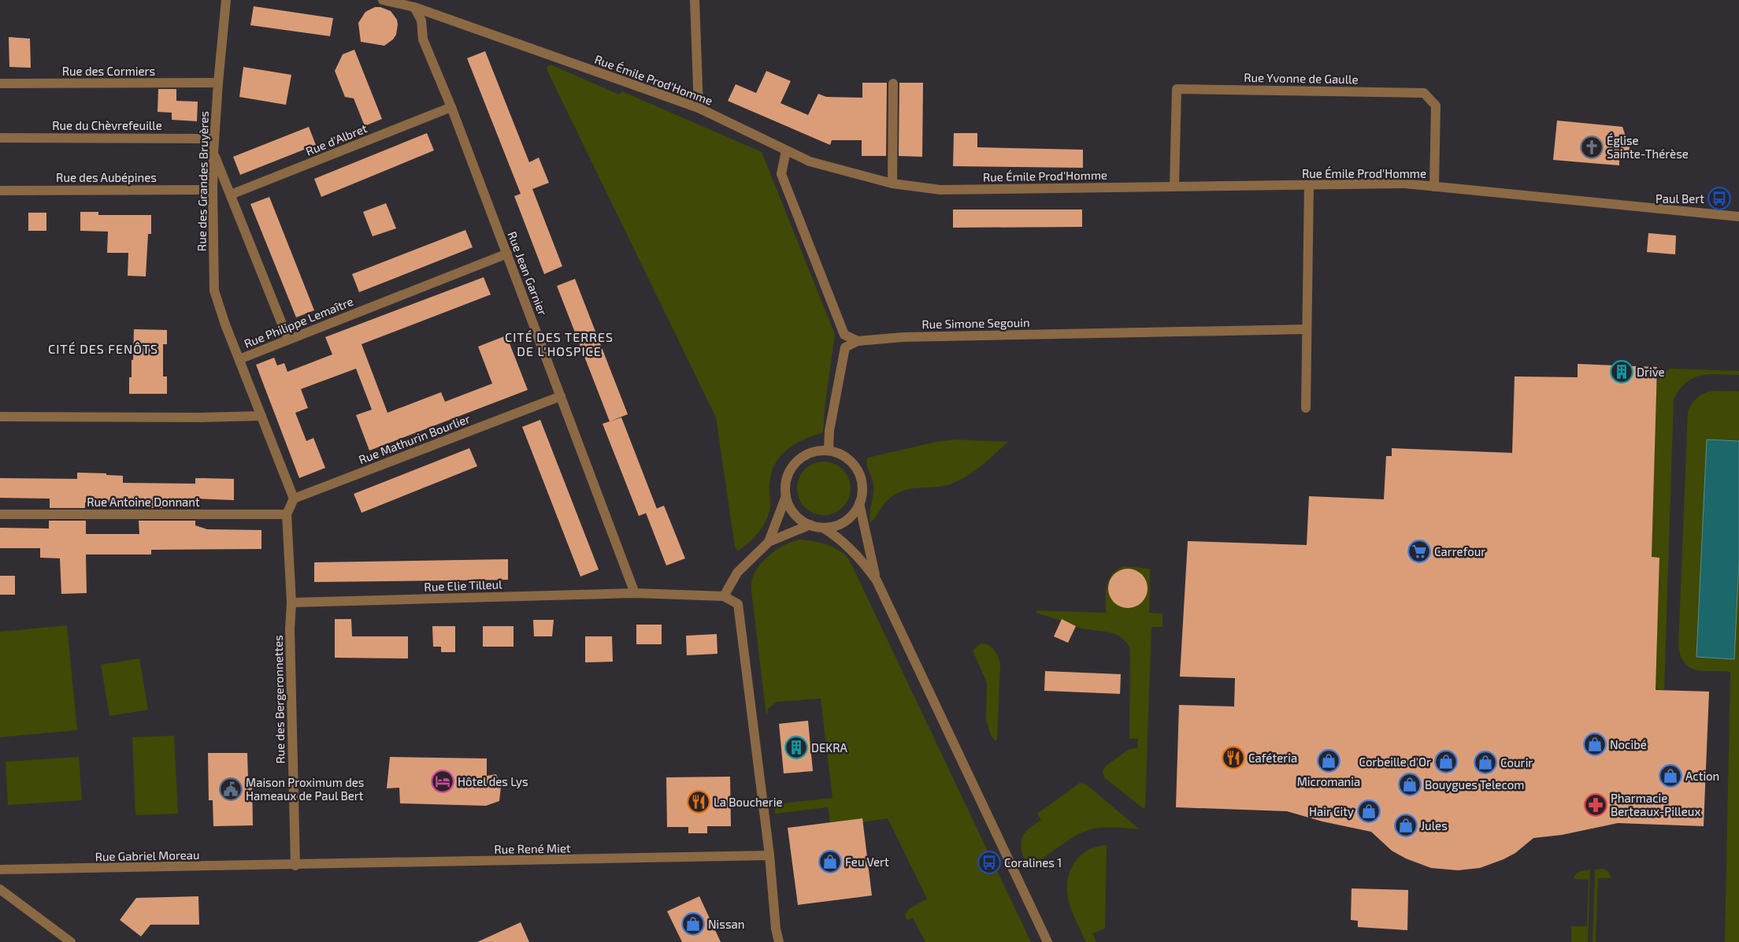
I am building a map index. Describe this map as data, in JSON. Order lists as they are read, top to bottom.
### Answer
{
  "streets": {
    "street": [
      "Rue des Cormiers",
      "Rue Yvonne de Gaulle",
      "Rue Émile Prod'Homme",
      "Rue du Chèvrefeuille",
      "Rue d'Albret",
      "Rue des Aubépines",
      "Rue des Grandes Bruyères",
      "Rue Jean Garnier",
      "Rue Philippe Lemaître",
      "Rue Simone Segouin",
      "Rue Mathurin Bourlier",
      "Rue Antoine Donnant",
      "Rue Elie Tilleul",
      "Rue des Bergeronnettes",
      "Rue René Miet",
      "Rue Gabriel Moreau"
    ]
  },
  "crossings": [
    ["Rue des Cormiers", "Rue des Grandes Bruyères"],
    ["Rue Yvonne de Gaulle", "Rue Émile Prod'Homme"],
    ["Rue Émile Prod'Homme", "Rue Jean Garnier"],
    ["Rue du Chèvrefeuille", "Rue des Grandes Bruyères"],
    ["Rue d'Albret", "Rue Jean Garnier"],
    ["Rue des Aubépines", "Rue des Grandes Bruyères"],
    ["Rue des Grandes Bruyères", "Rue Philippe Lemaître"],
    ["Rue Jean Garnier", "Rue Philippe Lemaître"],
    ["Rue Jean Garnier", "Rue Mathurin Bourlier"],
    ["Rue Jean Garnier", "Rue Elie Tilleul"],
    ["Rue Philippe Lemaître", "Rue Mathurin Bourlier"],
    ["Rue Elie Tilleul", "Rue des Bergeronnettes"],
    ["Rue des Bergeronnettes", "Rue René Miet"],
    ["Rue des Bergeronnettes", "Rue Gabriel Moreau"],
    ["Rue René Miet", "Rue Gabriel Moreau"]
  ],
  "districts": ["CITÉ DES TERRES DE L'HOSPICE", "CITÉ DES FENÔTS"],
  "places": {
    "church": ["Église Sainte-Thérèse"],
    "bus stop": ["Paul Bert", "Coralines 1"],
    "building": ["Drive", "DEKRA"],
    "supermarket": ["Carrefour"],
    "shop": [
      "Nocibé",
      "Micromania",
      "Corbeille d'Or",
      "Courir",
      "Action",
      "Bouygues Telecom",
      "Hair City",
      "Jules",
      "Feu Vert",
      "Nissan"
    ],
    "restaurant": ["Caféteria", "La Boucherie"],
    "hotel": ["Hôtel des Lys"],
    "public building": ["Maison Proximum des Hameaux de Paul Bert"],
    "pharmacy": ["Pharmacie Berteaux-Pilleux"]
  }
}
